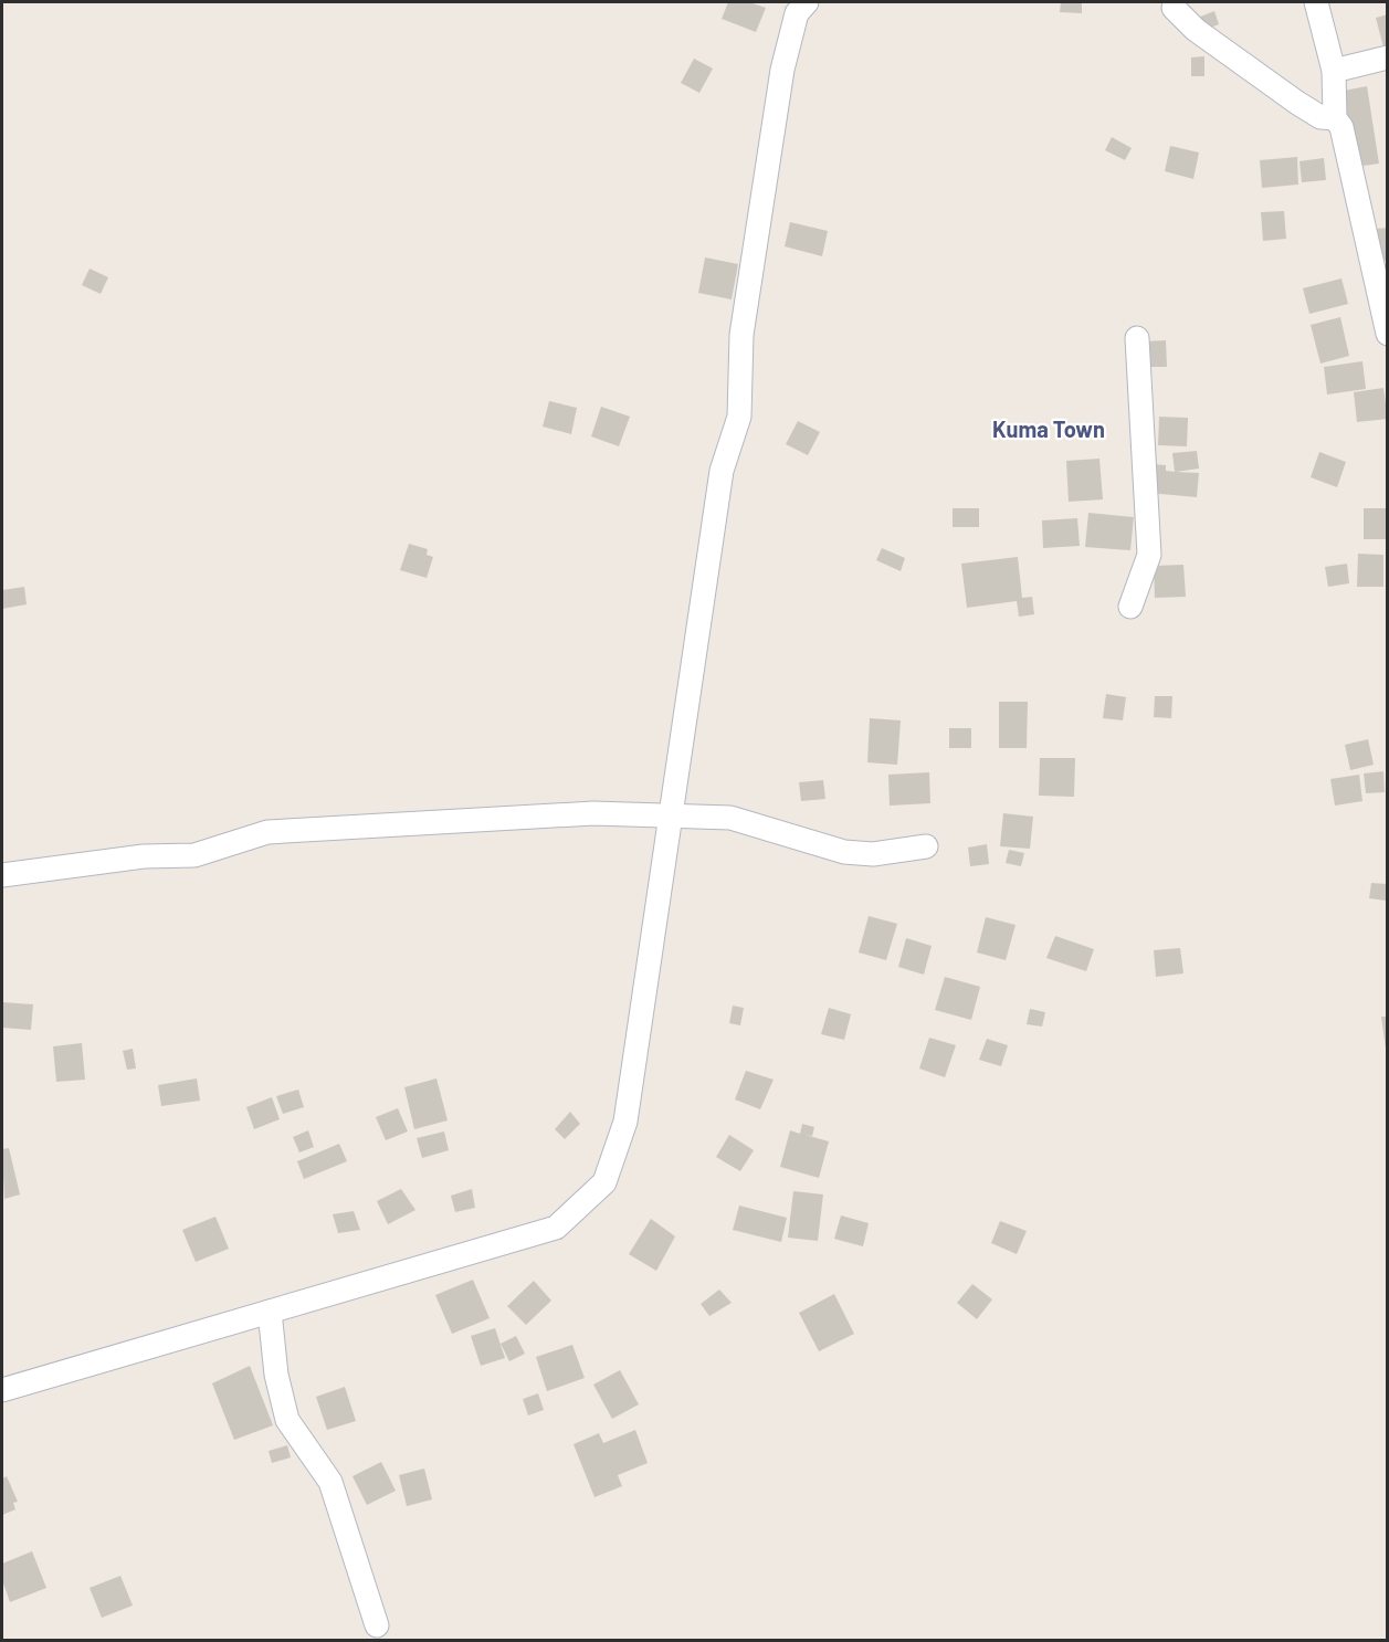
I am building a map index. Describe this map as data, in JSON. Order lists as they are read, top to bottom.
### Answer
{
  "districts": ["Kuma Town"]
}
